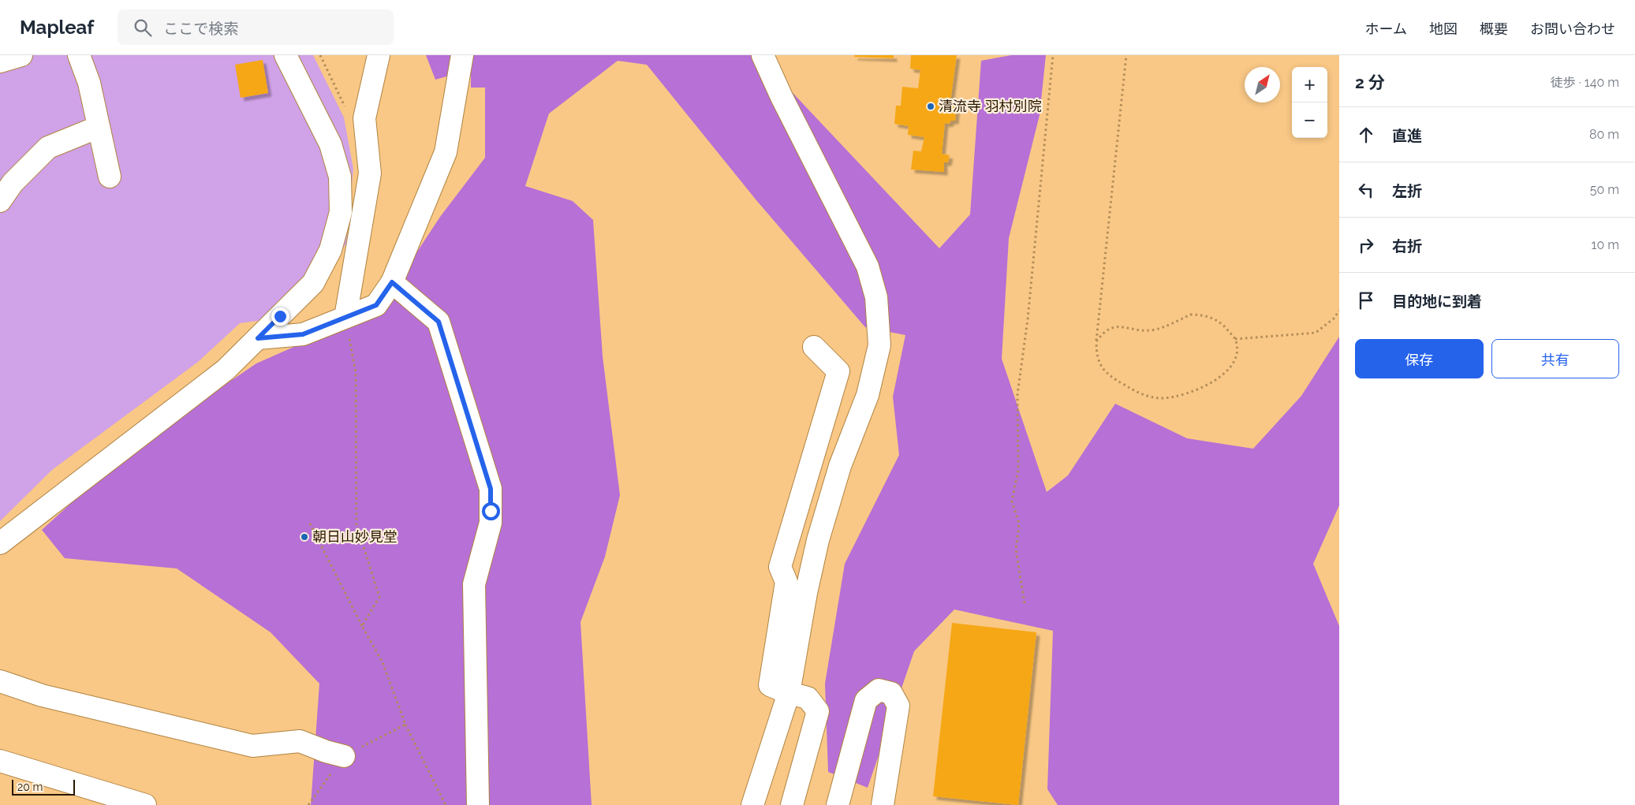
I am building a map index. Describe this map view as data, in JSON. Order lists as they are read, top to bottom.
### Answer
{
  "places": ["清流寺 羽村別院", "朝日山妙見堂"],
  "scale_bar": "20 m",
  "north": "top right",
  "page": {
    "header": "Mapleaf",
    "search": "ここで検索",
    "nav": [
      "ホーム",
      "地図",
      "概要",
      "お問い合わせ"
    ],
    "heading": ["2 分", "徒歩 · 140 m"],
    "map_buttons": ["+", "−"],
    "list": [
      ["直進", "80 m"],
      ["左折", "50 m"],
      ["右折", "10 m"],
      "目的地に到着"
    ],
    "buttons": ["保存", "共有"],
    "scale": "20 m"
  }
}
